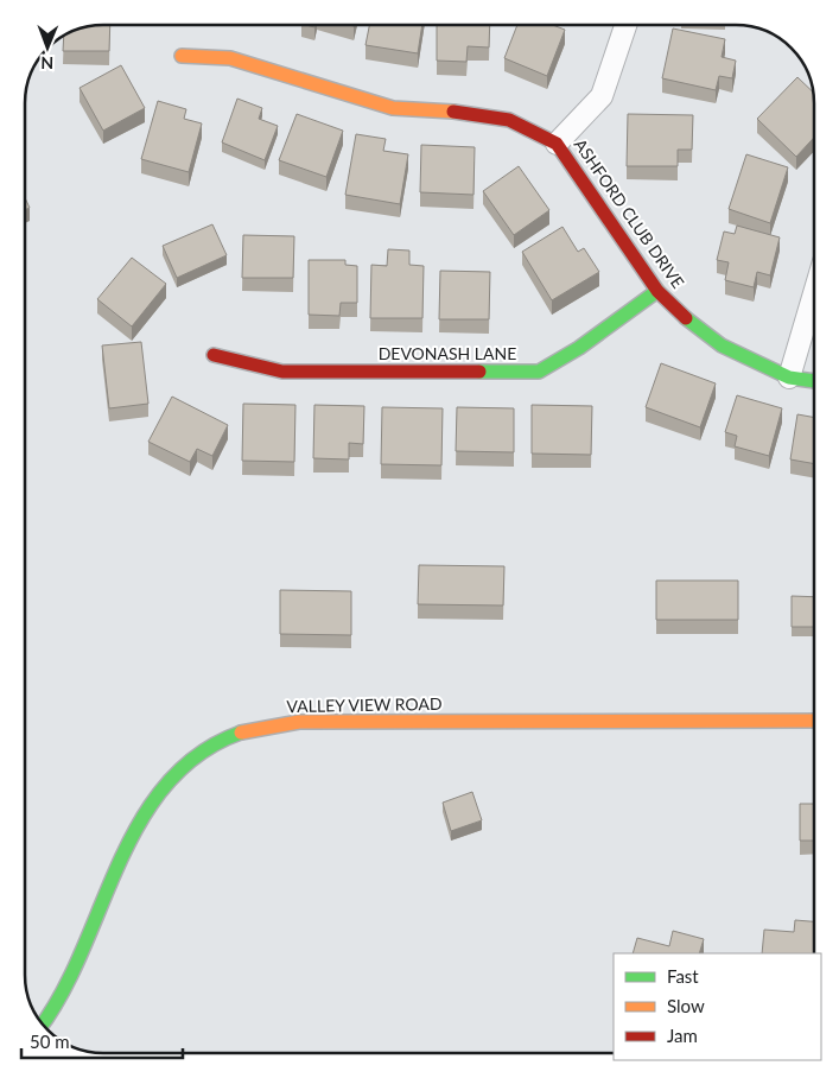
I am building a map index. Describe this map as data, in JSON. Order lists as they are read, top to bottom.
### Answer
{
  "streets": {
    "street": ["ASHFORD CLUB DRIVE", "DEVONASH LANE", "VALLEY VIEW ROAD"]
  },
  "crossings": [
    ["ASHFORD CLUB DRIVE", "DEVONASH LANE"]
  ],
  "legend": ["Fast", "Slow", "Jam"],
  "scale_bar": "50 m",
  "north": "bottom"
}
